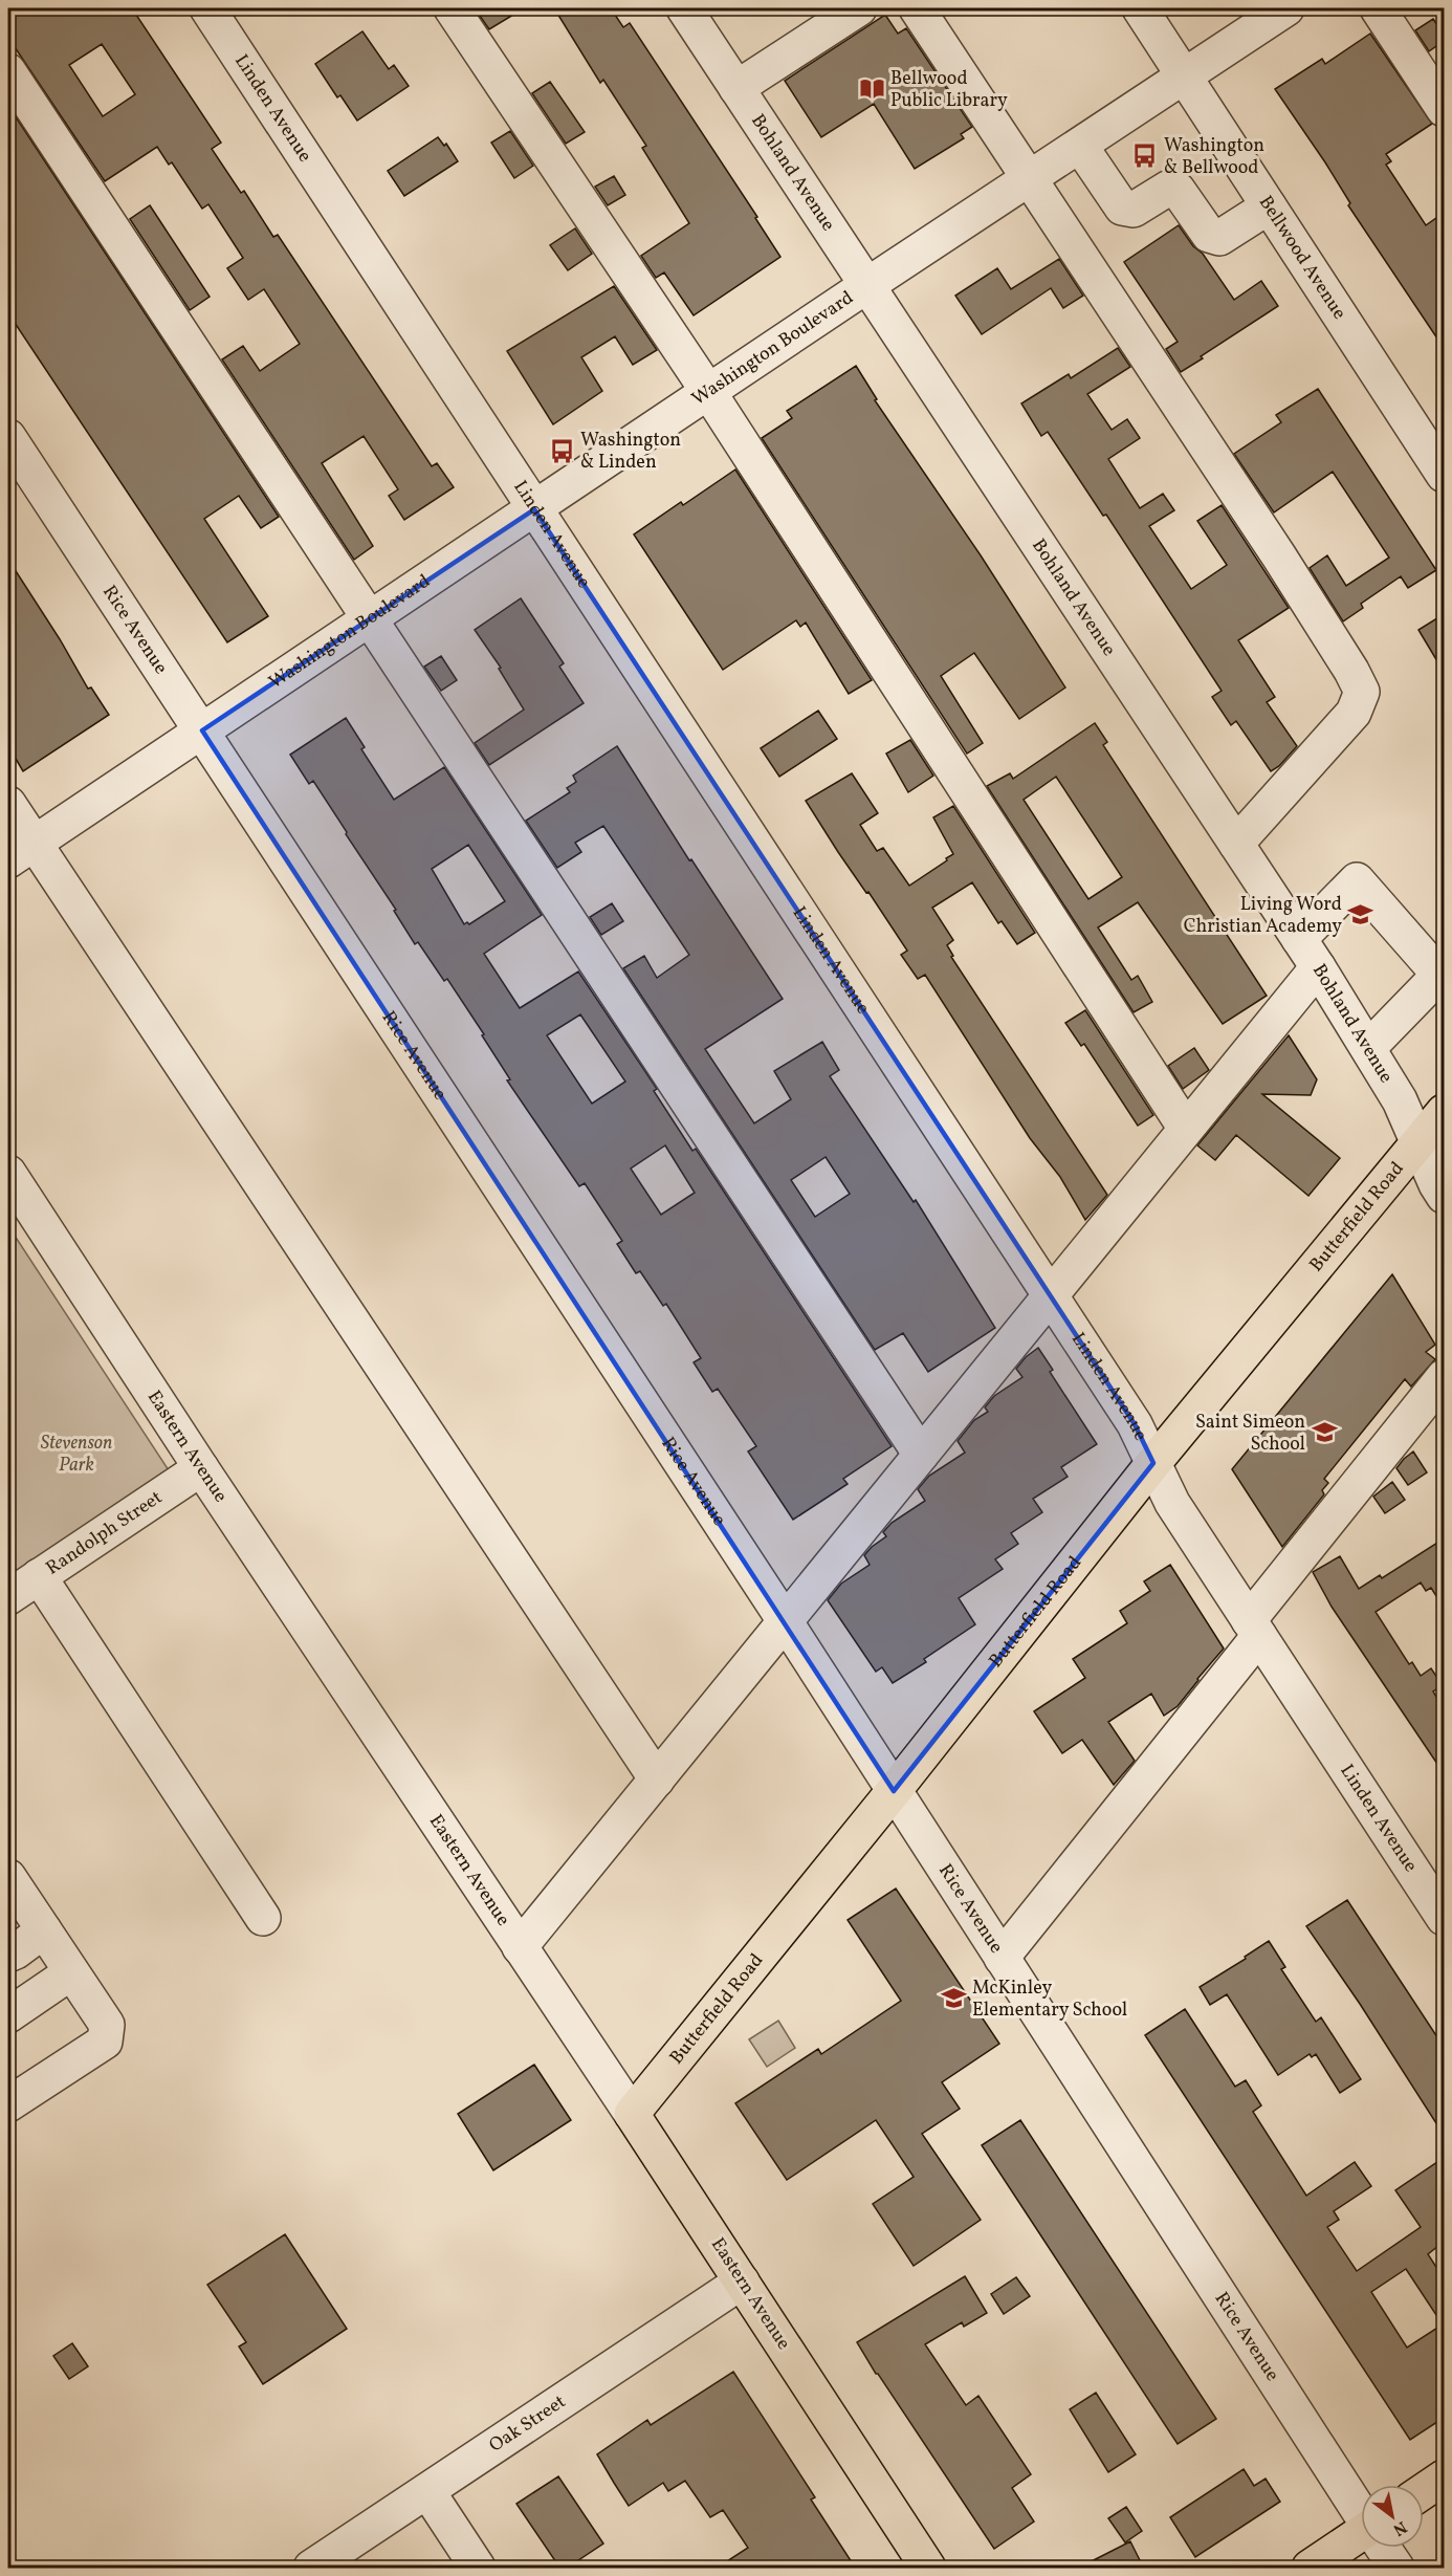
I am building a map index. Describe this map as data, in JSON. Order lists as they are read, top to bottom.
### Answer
{
  "streets": {
    "main road": ["Butterfield Road", "Eastern Avenue"],
    "street": [
      "Linden Avenue",
      "Bohland Avenue",
      "Bellwood Avenue",
      "Washington Boulevard",
      "Rice Avenue",
      "Randolph Street",
      "Oak Street"
    ]
  },
  "crossings": [
    ["Linden Avenue", "Washington Boulevard"],
    ["Linden Avenue", "Butterfield Road"],
    ["Bohland Avenue", "Washington Boulevard"],
    ["Bohland Avenue", "Butterfield Road"],
    ["Bellwood Avenue", "Washington Boulevard"],
    ["Washington Boulevard", "Rice Avenue"],
    ["Rice Avenue", "Butterfield Road"],
    ["Butterfield Road", "Eastern Avenue"],
    ["Eastern Avenue", "Randolph Street"],
    ["Eastern Avenue", "Oak Street"]
  ],
  "parks": ["Stevenson Park"],
  "places": {
    "library": ["Bellwood Public Library"],
    "bus stop": ["Washington & Bellwood", "Washington & Linden"],
    "school or university": ["Living Word Christian Academy", "Saint Simeon School", "McKinley Elementary School"]
  },
  "north": "bottom right"
}
